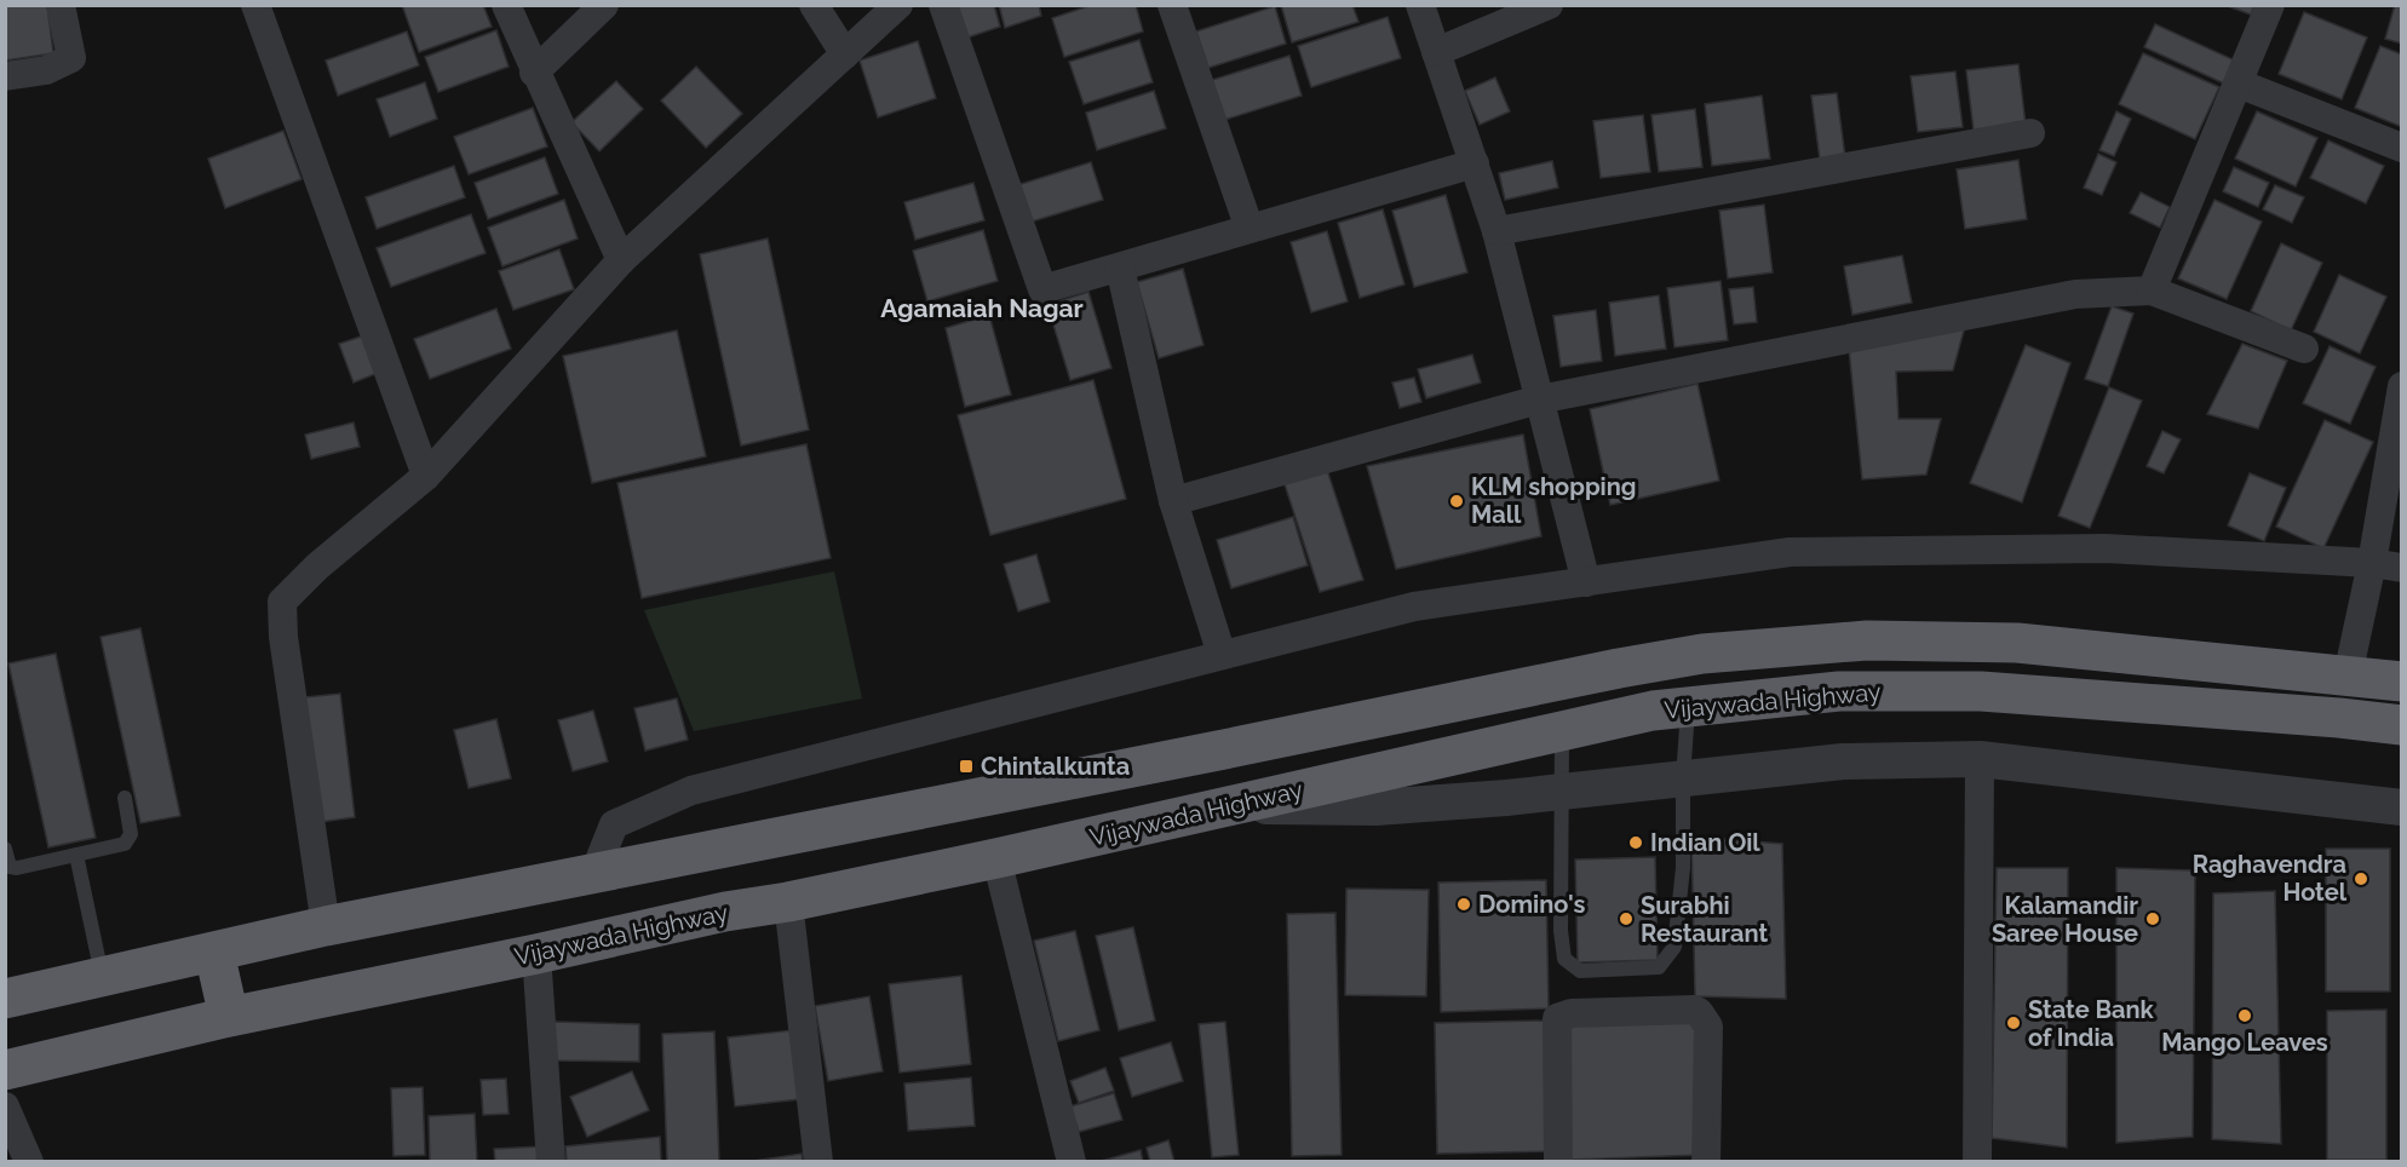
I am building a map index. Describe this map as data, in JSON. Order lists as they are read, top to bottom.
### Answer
{
  "streets": {
    "highway": ["Vijaywada Highway"]
  },
  "districts": ["Agamaiah Nagar"],
  "places": {
    "other": [
      "KLM shopping Mall",
      "Indian Oil",
      "Raghavendra Hotel",
      "Domino's",
      "Surabhi Restaurant",
      "Kalamandir Saree House",
      "Mango Leaves",
      "State Bank of India"
    ],
    "transit": ["Chintalkunta"]
  }
}
